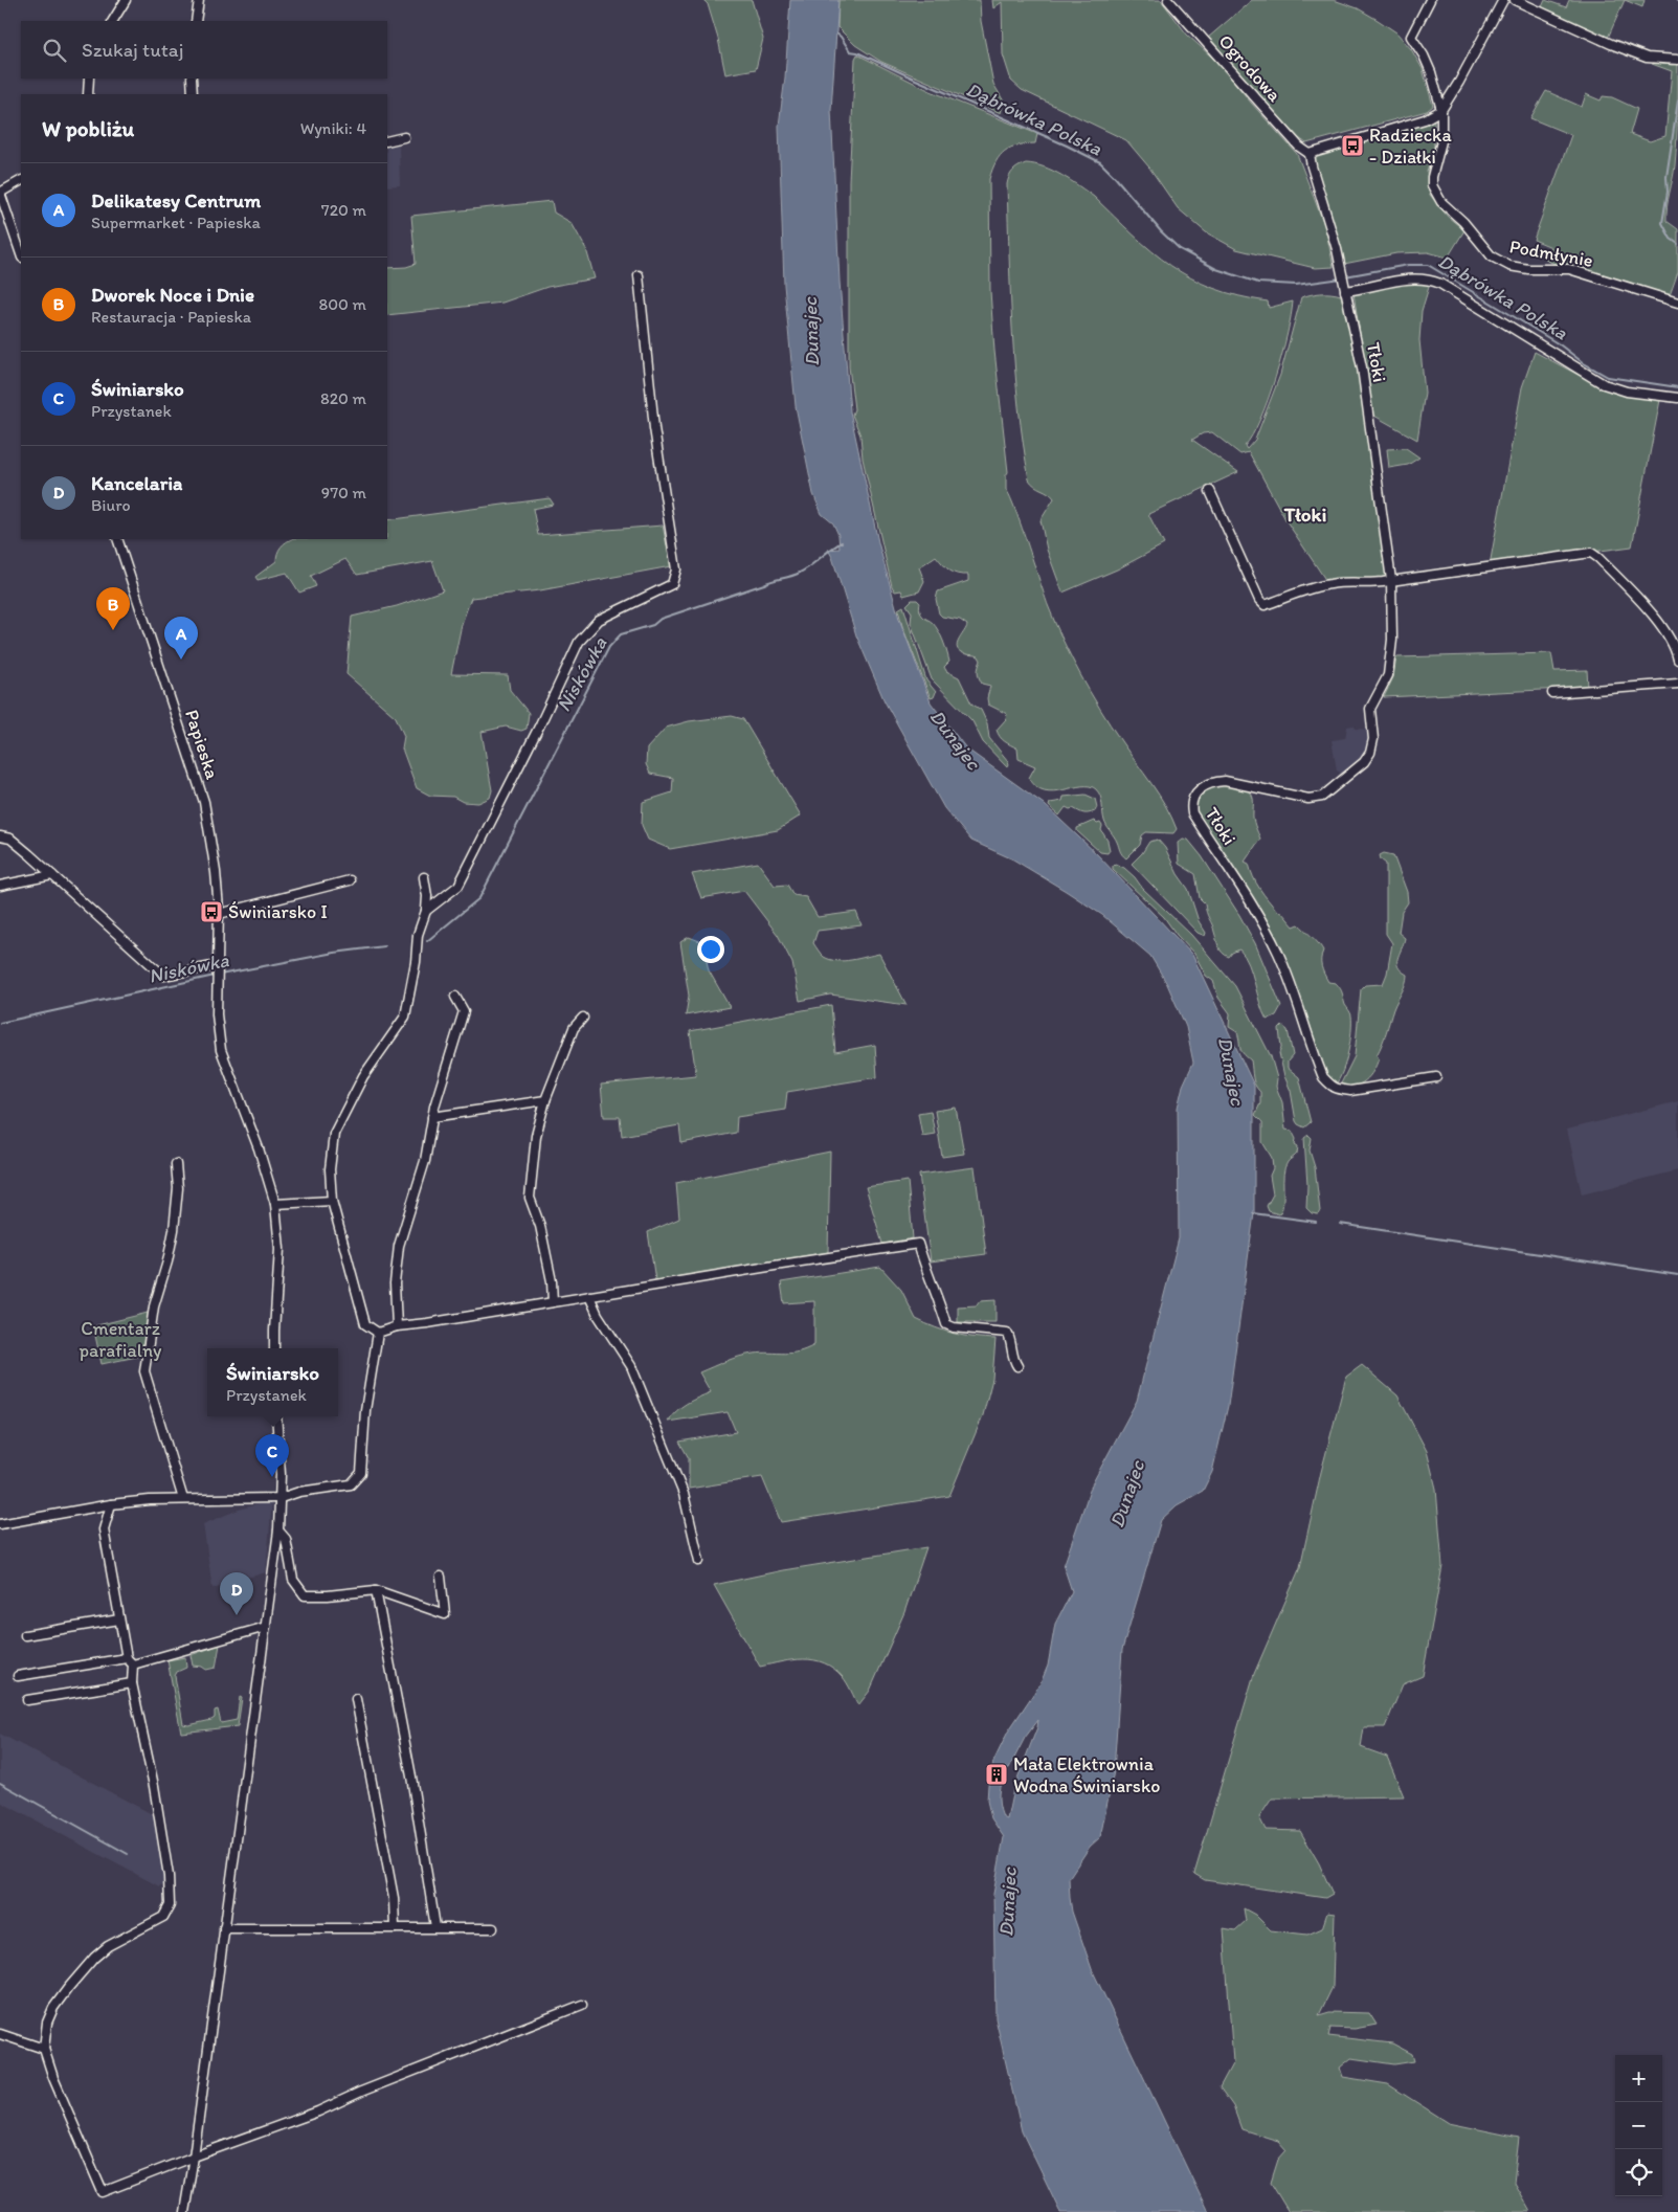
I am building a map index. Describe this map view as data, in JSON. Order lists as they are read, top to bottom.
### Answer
{
  "streets": {
    "street": [
      "Ogrodowa",
      "Podmłynie",
      "Tłoki",
      "Papieska"
    ]
  },
  "crossings": [
    ["Ogrodowa", "Tłoki"]
  ],
  "districts": ["Tłoki"],
  "water": ["Dąbrówka Polska", "Dunajec", "Niskówka"],
  "parks": ["Cmentarz parafialny"],
  "places": {
    "bus stop": ["Radziecka - Działki", "Świniarsko I"],
    "building": ["Mała Elektrownia Wodna Świniarsko"]
  },
  "page": {
    "search": "Szukaj tutaj",
    "heading": ["W pobliżu", "Wyniki: 4"],
    "list": [
      {
        "mark": "A",
        "name": "Delikatesy Centrum",
        "note": "Supermarket · Papieska",
        "value": "720 m"
      },
      {
        "mark": "B",
        "name": "Dworek Noce i Dnie",
        "note": "Restauracja · Papieska",
        "value": "800 m"
      },
      {
        "mark": "C",
        "name": "Świniarsko",
        "note": "Przystanek",
        "value": "820 m"
      },
      {
        "mark": "D",
        "name": "Kancelaria",
        "note": "Biuro",
        "value": "970 m"
      }
    ],
    "pins": [
      "B",
      "A",
      "C",
      "D"
    ],
    "popup": ["Świniarsko", "Przystanek"],
    "map_buttons": ["+", "−"]
  }
}
